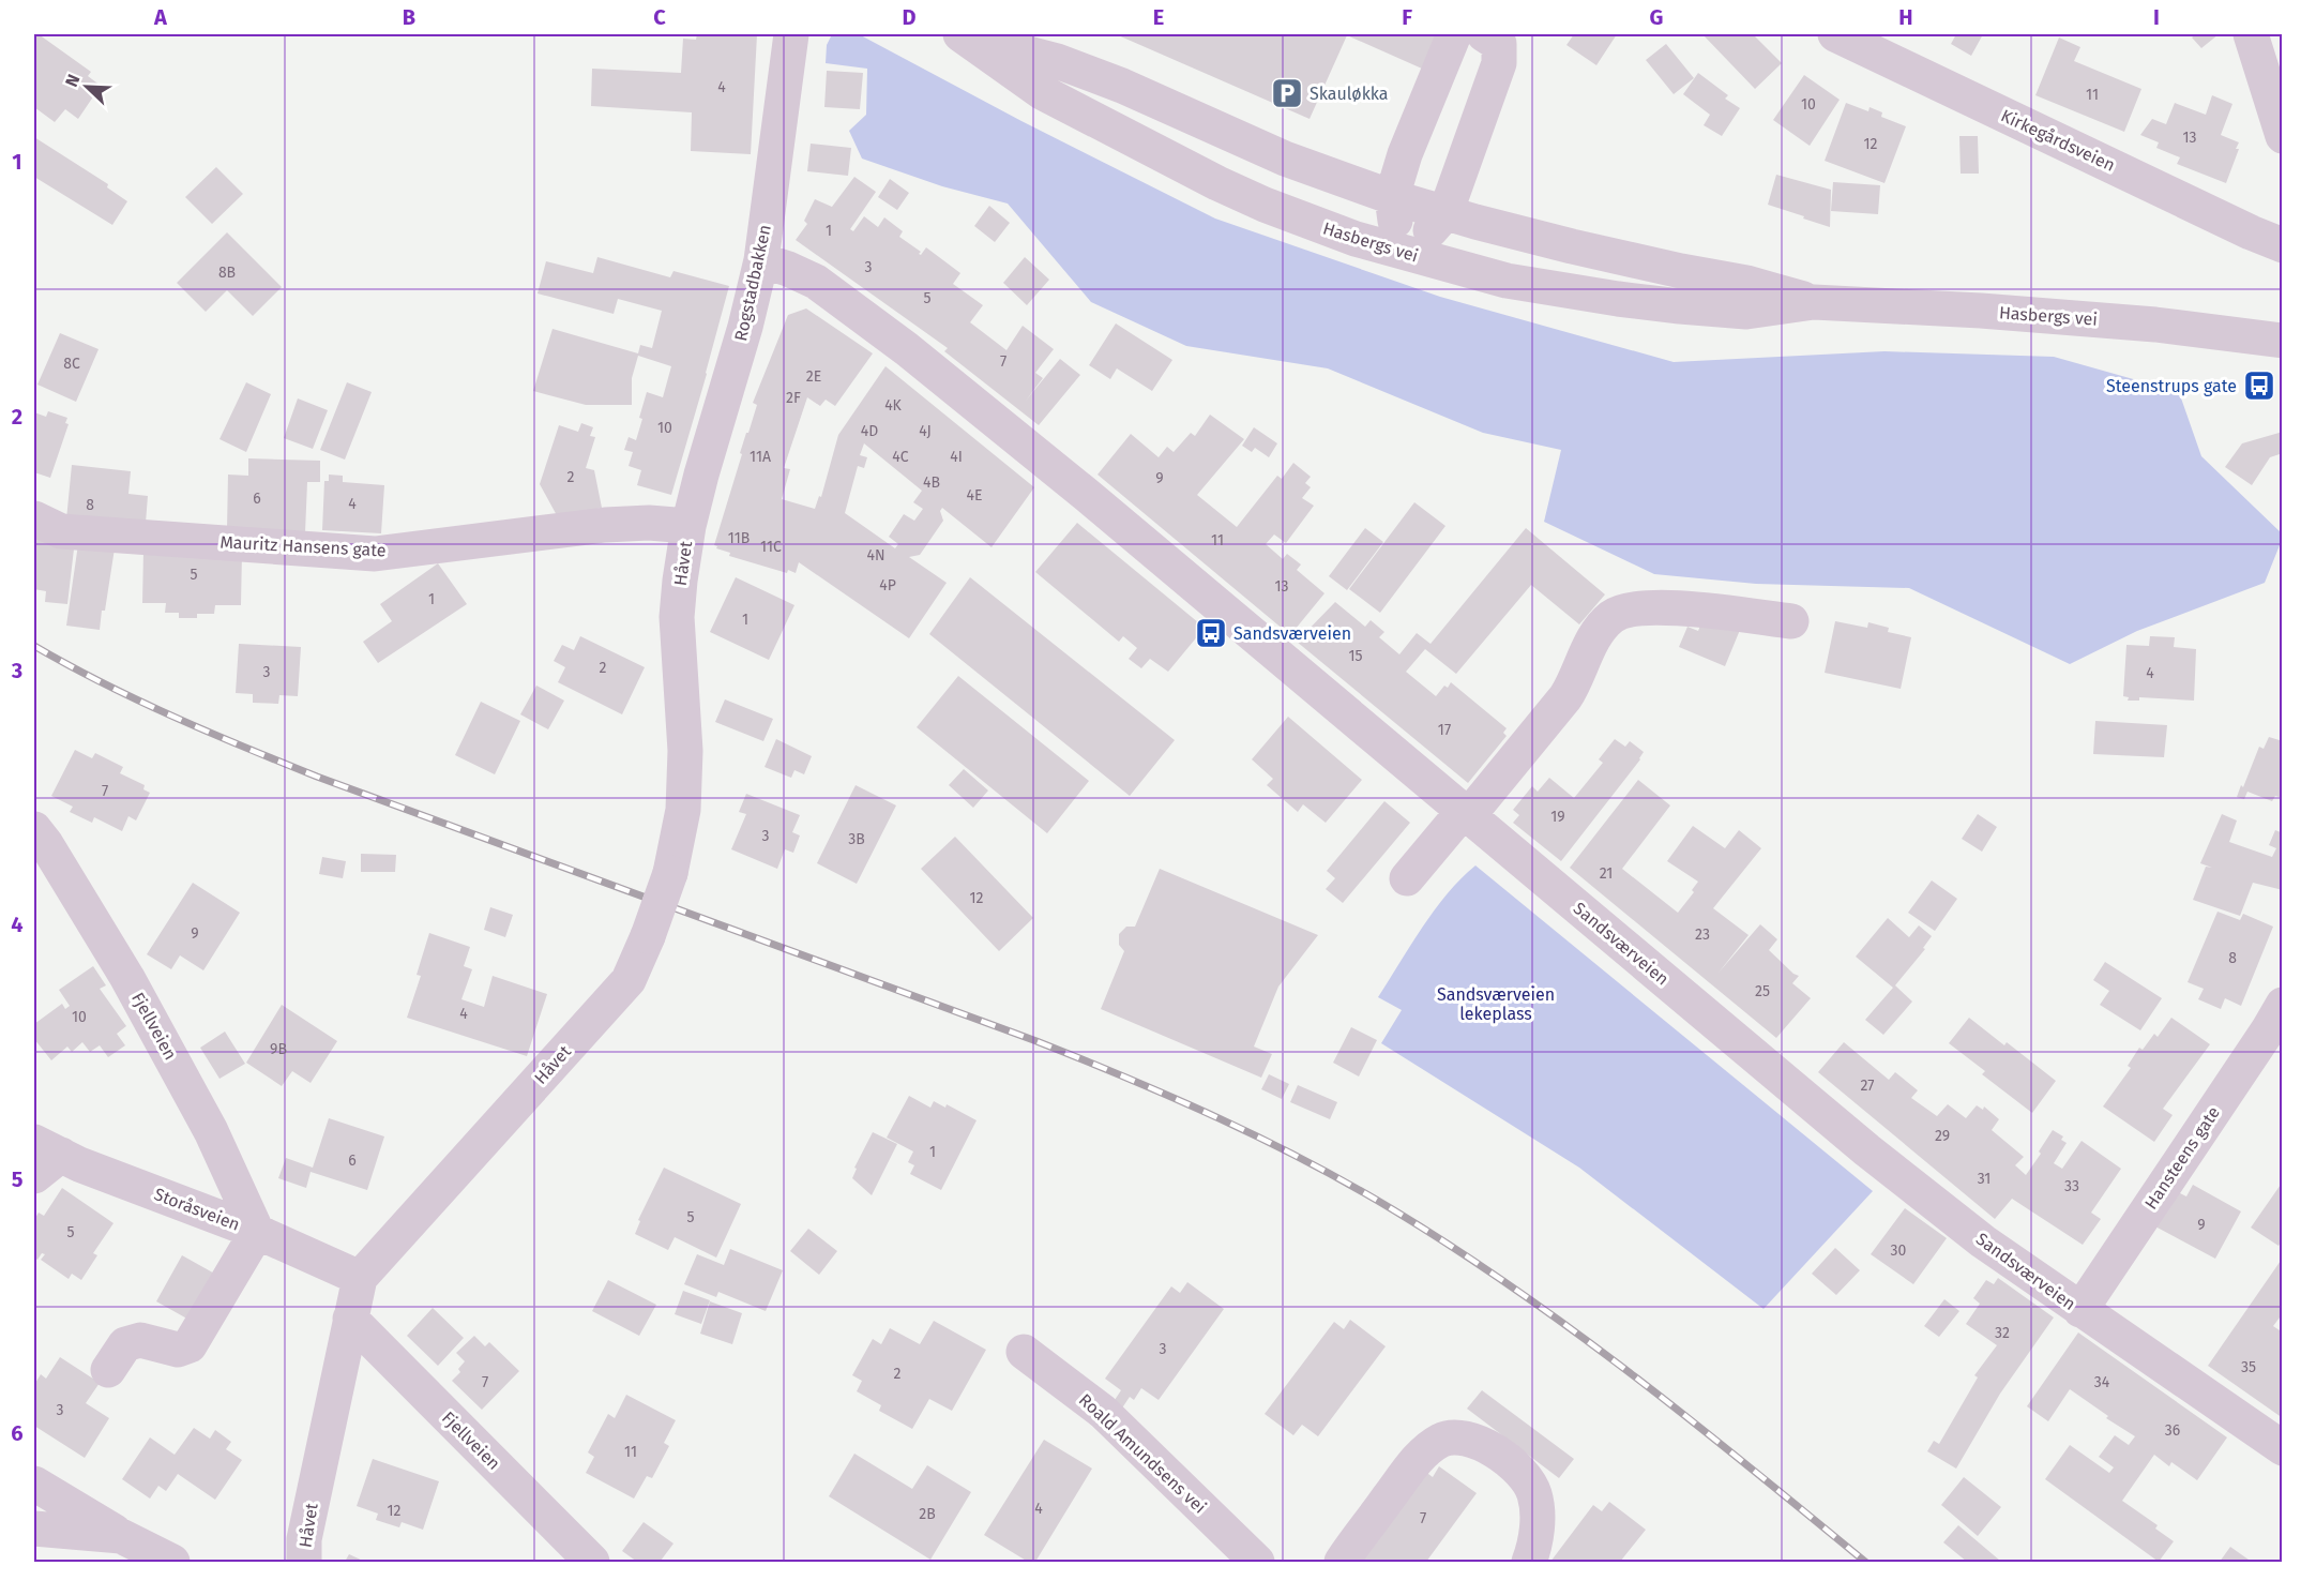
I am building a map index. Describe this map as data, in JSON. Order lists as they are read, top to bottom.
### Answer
{
  "streets": {
    "street": [
      "Kirkegårdsveien",
      "Hasbergs vei",
      "Rogstadbakken",
      "Mauritz Hansens gate",
      "Håvet",
      "Sandsværveien",
      "Fjellveien",
      "Hansteens gate",
      "Storåsveien",
      "Roald Amundsens vei"
    ]
  },
  "crossings": [
    ["Rogstadbakken", "Mauritz Hansens gate"],
    ["Rogstadbakken", "Håvet"],
    ["Rogstadbakken", "Sandsværveien"],
    ["Mauritz Hansens gate", "Håvet"],
    ["Håvet", "Fjellveien"],
    ["Håvet", "Storåsveien"],
    ["Sandsværveien", "Hansteens gate"],
    ["Fjellveien", "Storåsveien"]
  ],
  "parks": ["Sandsværveien lekeplass"],
  "places": {
    "parking": ["Skauløkka"],
    "bus stop": ["Steenstrups gate", "Sandsværveien"]
  },
  "house_numbers": [
    "4",
    "11",
    "10",
    "13",
    "12",
    "1",
    "3",
    "8B",
    "5",
    "7",
    "8C",
    "2E",
    "2F",
    "4K",
    "10",
    "4D",
    "4J",
    "11A",
    "4C",
    "4I",
    "2",
    "9",
    "4B",
    "4E",
    "6",
    "4",
    "8",
    "11B",
    "11",
    "11C",
    "4N",
    "5",
    "4P",
    "13",
    "1",
    "1",
    "15",
    "2",
    "3",
    "4",
    "17",
    "7",
    "19",
    "3",
    "3B",
    "21",
    "12",
    "9",
    "23",
    "8",
    "25",
    "4",
    "10",
    "9B",
    "27",
    "29",
    "1",
    "6",
    "31",
    "33",
    "5",
    "9",
    "5",
    "30",
    "32",
    "3",
    "35",
    "2",
    "7",
    "34",
    "3",
    "36",
    "11",
    "4",
    "12",
    "2B",
    "7"
  ],
  "north": "top left",
  "grid": {
    "columns": [
      "A",
      "B",
      "C",
      "D",
      "E",
      "F",
      "G",
      "H",
      "I"
    ],
    "rows": [
      "1",
      "2",
      "3",
      "4",
      "5",
      "6"
    ]
  }
}
